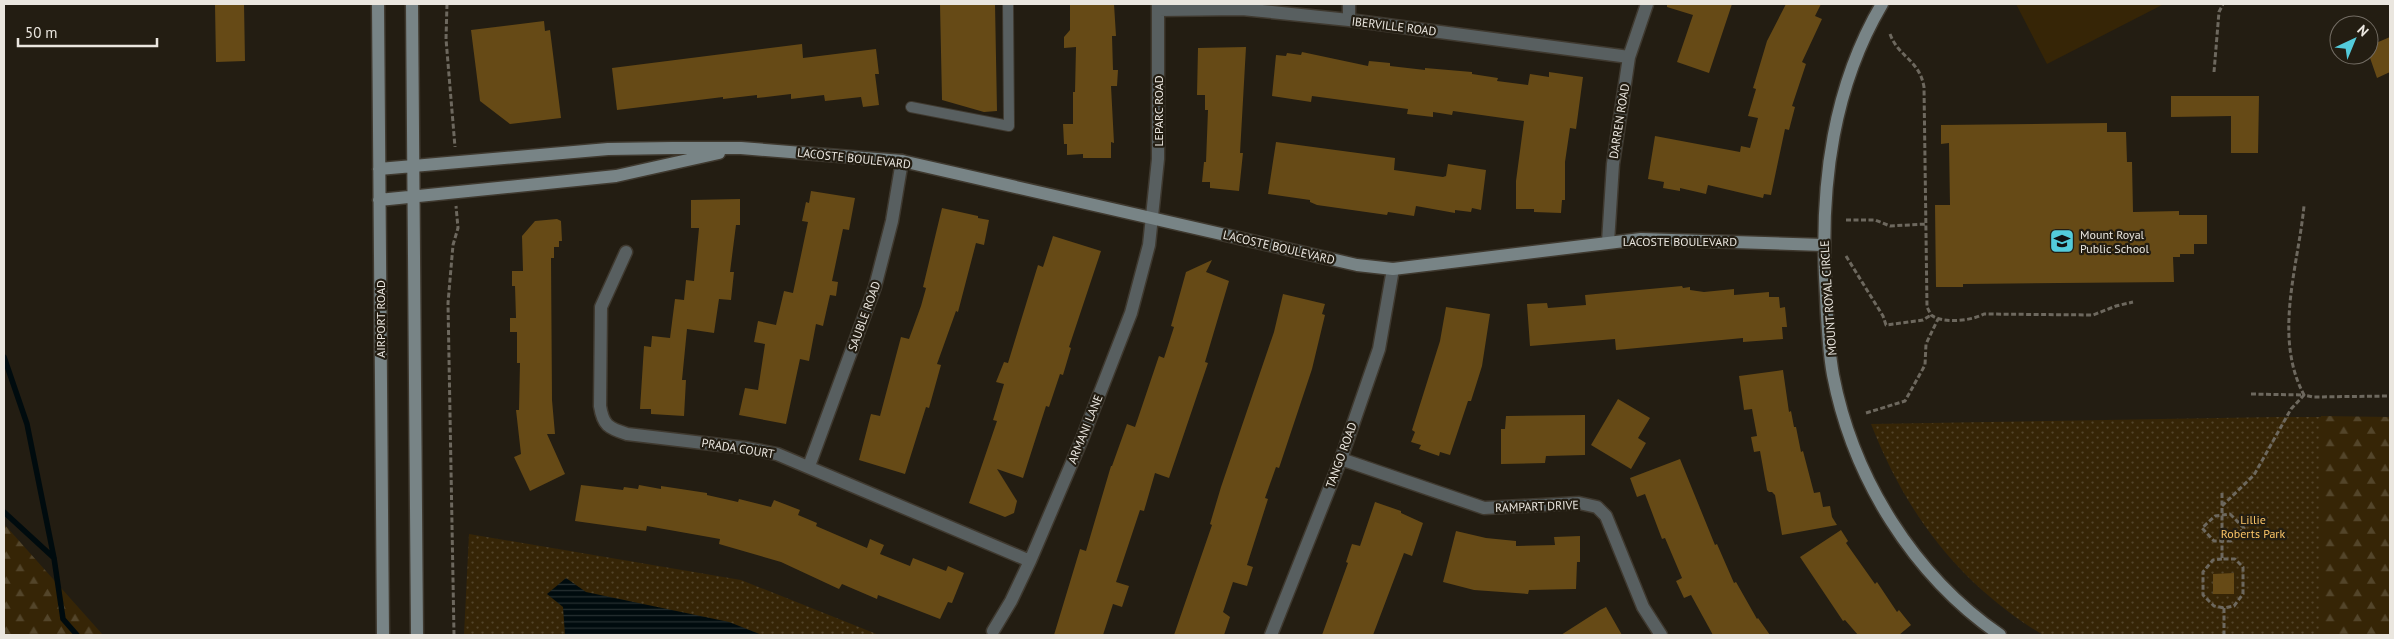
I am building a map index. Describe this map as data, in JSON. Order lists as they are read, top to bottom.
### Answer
{
  "streets": {
    "street": [
      "IBERVILLE ROAD",
      "LEPARC ROAD",
      "DARREN ROAD",
      "LACOSTE BOULEVARD",
      "MOUNT ROYAL CIRCLE",
      "SAUBLE ROAD",
      "AIRPORT ROAD",
      "ARMANI LANE",
      "PRADA COURT",
      "TANGO ROAD",
      "RAMPART DRIVE"
    ]
  },
  "crossings": [
    ["IBERVILLE ROAD", "LEPARC ROAD"],
    ["IBERVILLE ROAD", "DARREN ROAD"],
    ["LEPARC ROAD", "LACOSTE BOULEVARD"],
    ["LEPARC ROAD", "ARMANI LANE"],
    ["DARREN ROAD", "LACOSTE BOULEVARD"],
    ["LACOSTE BOULEVARD", "MOUNT ROYAL CIRCLE"],
    ["LACOSTE BOULEVARD", "SAUBLE ROAD"],
    ["LACOSTE BOULEVARD", "AIRPORT ROAD"],
    ["LACOSTE BOULEVARD", "ARMANI LANE"],
    ["LACOSTE BOULEVARD", "TANGO ROAD"],
    ["SAUBLE ROAD", "PRADA COURT"],
    ["ARMANI LANE", "PRADA COURT"],
    ["TANGO ROAD", "RAMPART DRIVE"]
  ],
  "parks": ["Lillie Roberts Park"],
  "places": {
    "school or university": ["Mount Royal Public School"]
  },
  "scale_bar": "50 m",
  "north": "top right"
}
